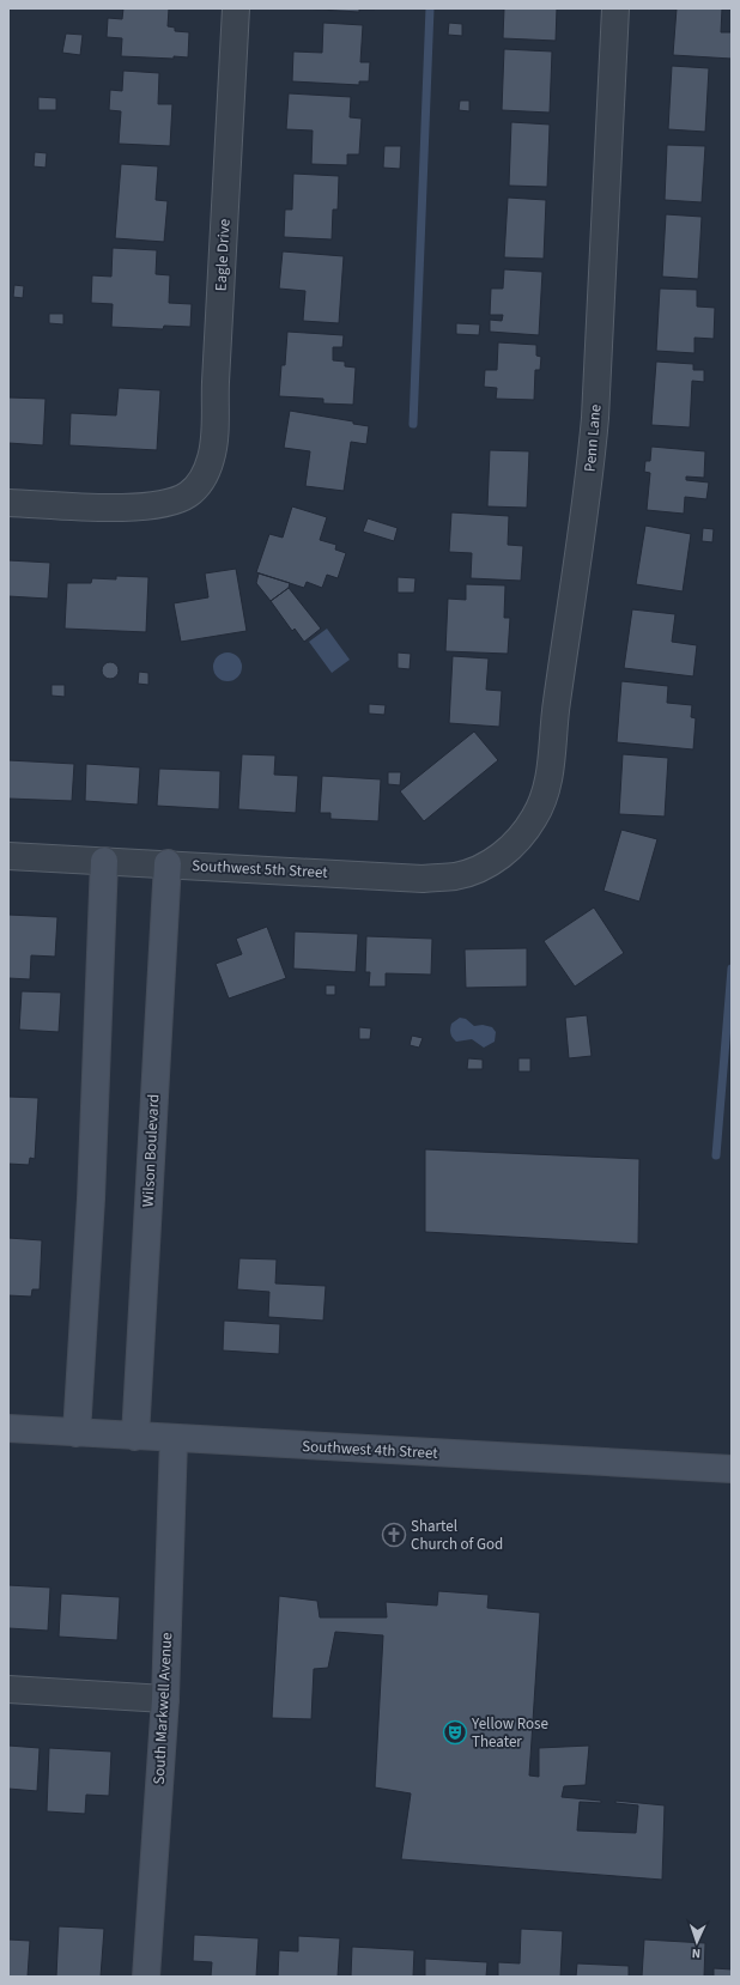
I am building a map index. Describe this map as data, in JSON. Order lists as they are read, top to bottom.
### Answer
{
  "streets": {
    "street": [
      "Eagle Drive",
      "Penn Lane",
      "Southwest 5th Street",
      "Wilson Boulevard",
      "Southwest 4th Street",
      "South Markwell Avenue"
    ]
  },
  "crossings": [
    ["Penn Lane", "Southwest 5th Street"],
    ["Southwest 5th Street", "Wilson Boulevard"],
    ["Wilson Boulevard", "Southwest 4th Street"],
    ["Southwest 4th Street", "South Markwell Avenue"]
  ],
  "places": {
    "church": ["Shartel Church of God"],
    "theatre": ["Yellow Rose Theater"]
  },
  "north": "bottom"
}
